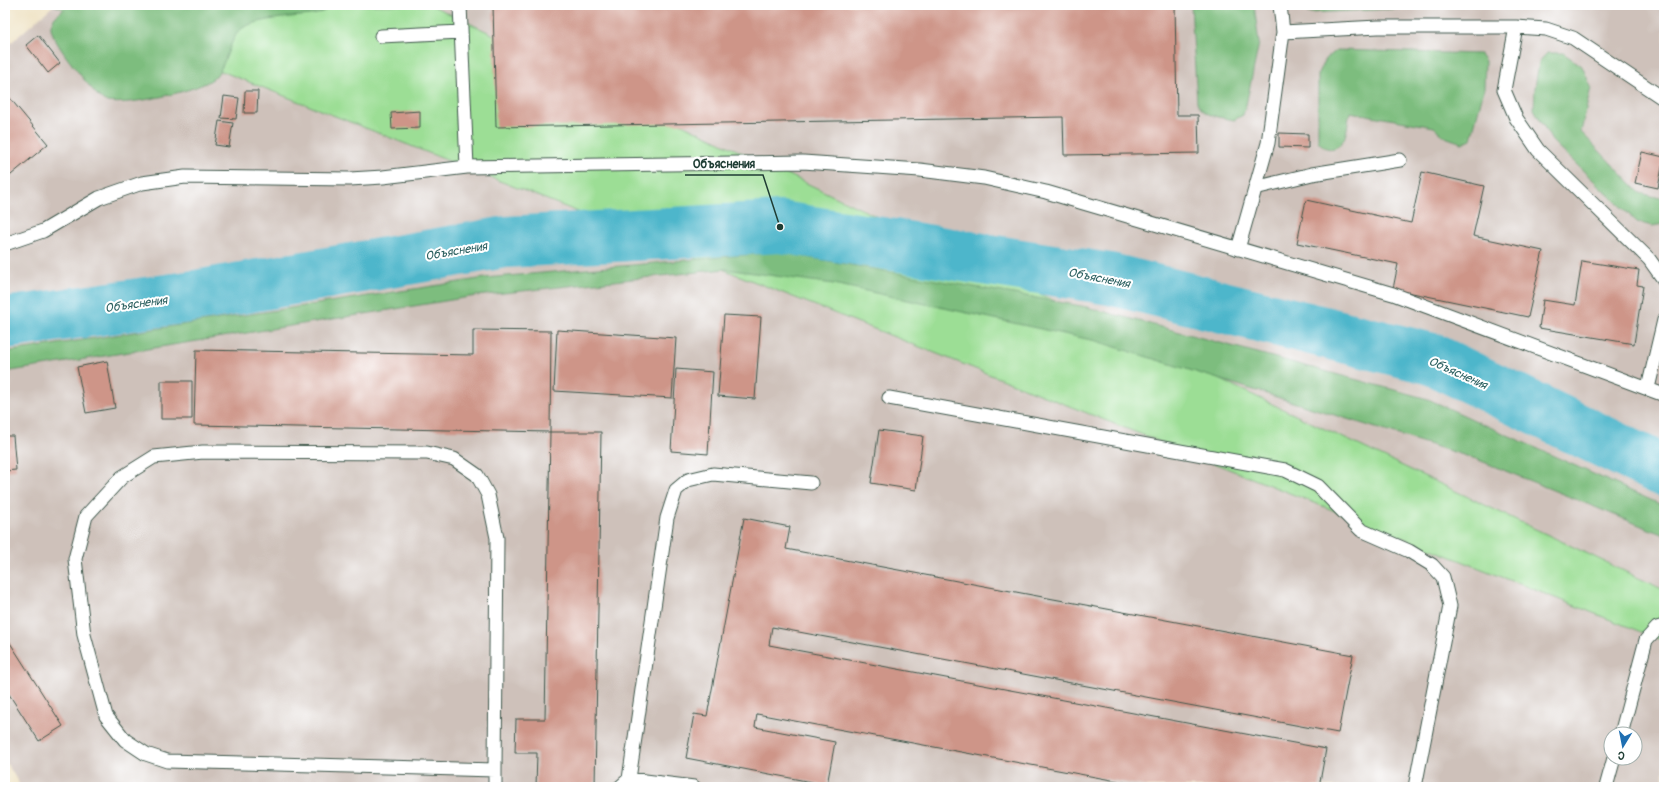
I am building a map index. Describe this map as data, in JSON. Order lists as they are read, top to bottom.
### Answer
{
  "water": ["Объяснения"],
  "places": ["Объяснения"],
  "north": "bottom"
}
